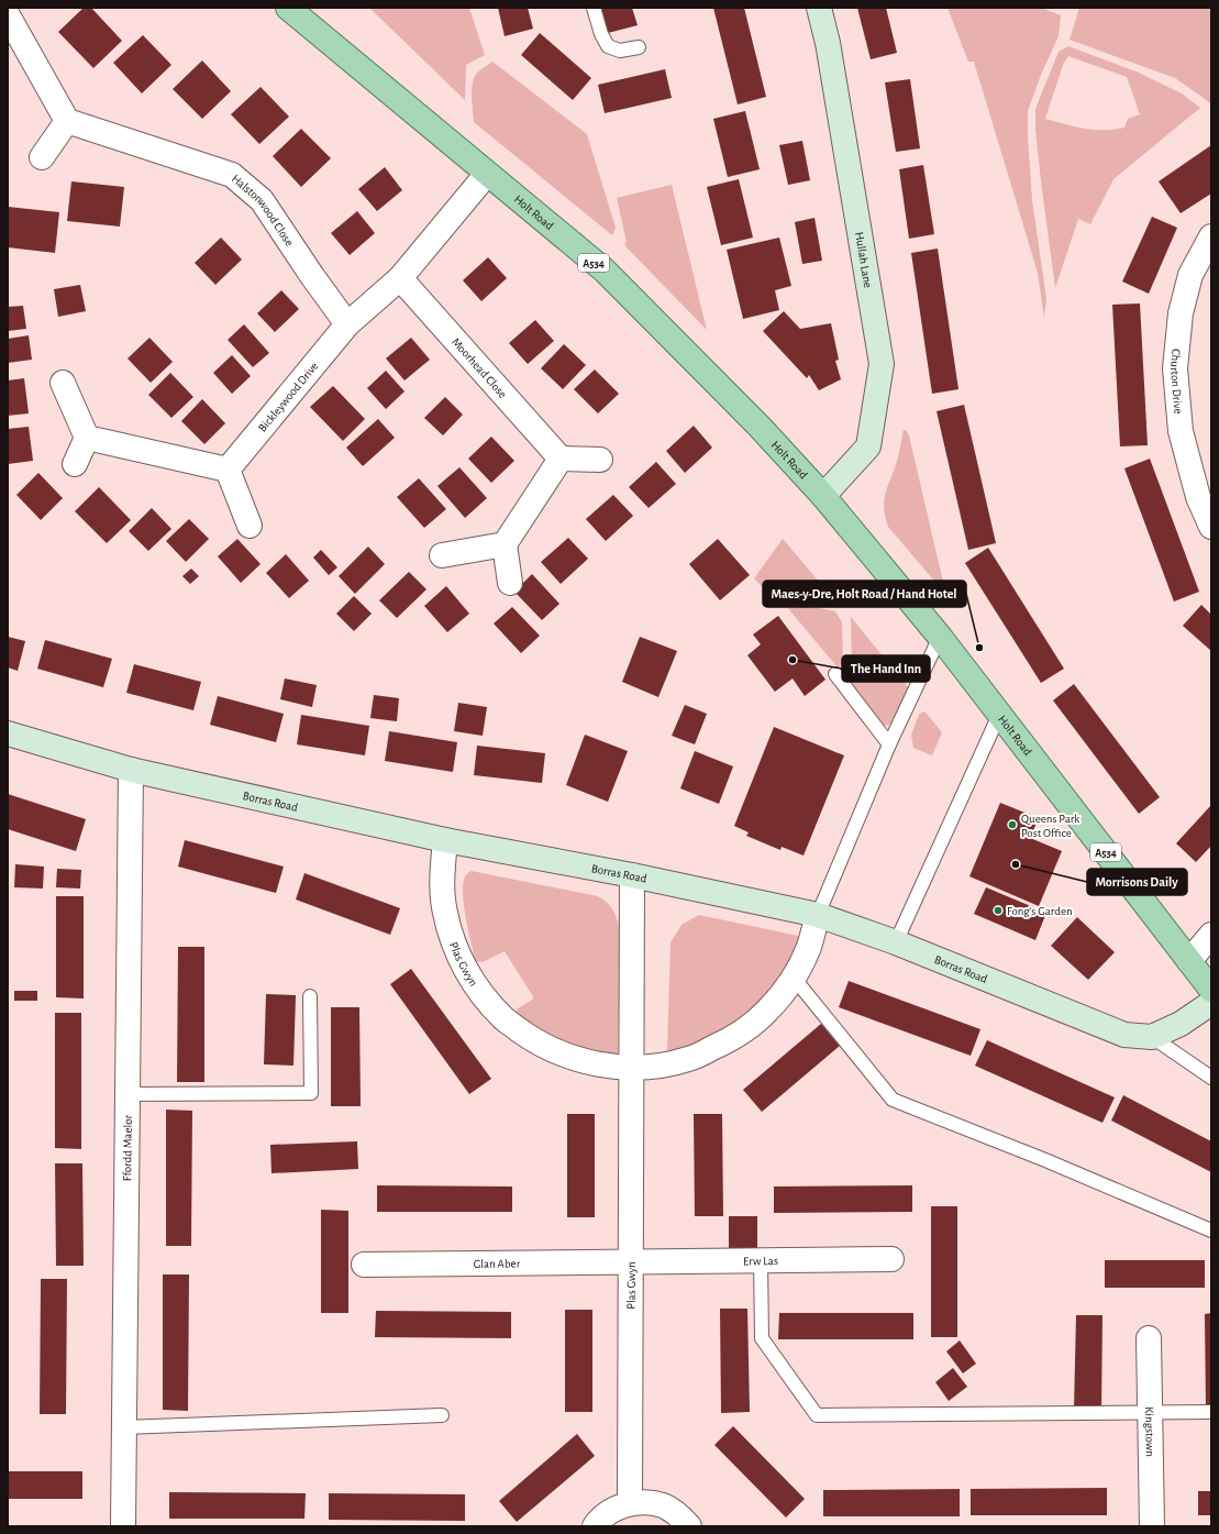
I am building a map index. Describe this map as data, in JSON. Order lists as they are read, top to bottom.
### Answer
{
  "streets": {
    "main road": ["Holt Road", "A534"],
    "street": [
      "Halstonwood Close",
      "Hullah Lane",
      "Moorhead Close",
      "Churton Drive",
      "Bickleywood Drive",
      "Borras Road",
      "Plas Gwyn",
      "Ffordd Maelor",
      "Erw Las",
      "Glan Aber",
      "Kingstown"
    ]
  },
  "crossings": [
    ["Halstonwood Close", "Bickleywood Drive"],
    ["Holt Road", "Hullah Lane"],
    ["Holt Road", "Bickleywood Drive"],
    ["Moorhead Close", "Bickleywood Drive"],
    ["Borras Road", "Plas Gwyn"],
    ["Borras Road", "Ffordd Maelor"],
    ["Plas Gwyn", "Erw Las"],
    ["Plas Gwyn", "Glan Aber"],
    ["Erw Las", "Glan Aber"]
  ],
  "places": [
    "Maes-y-Dre, Holt Road / Hand Hotel",
    "The Hand Inn",
    "Queens Park Post Office",
    "Morrisons Daily",
    "Fong's Garden"
  ]
}
